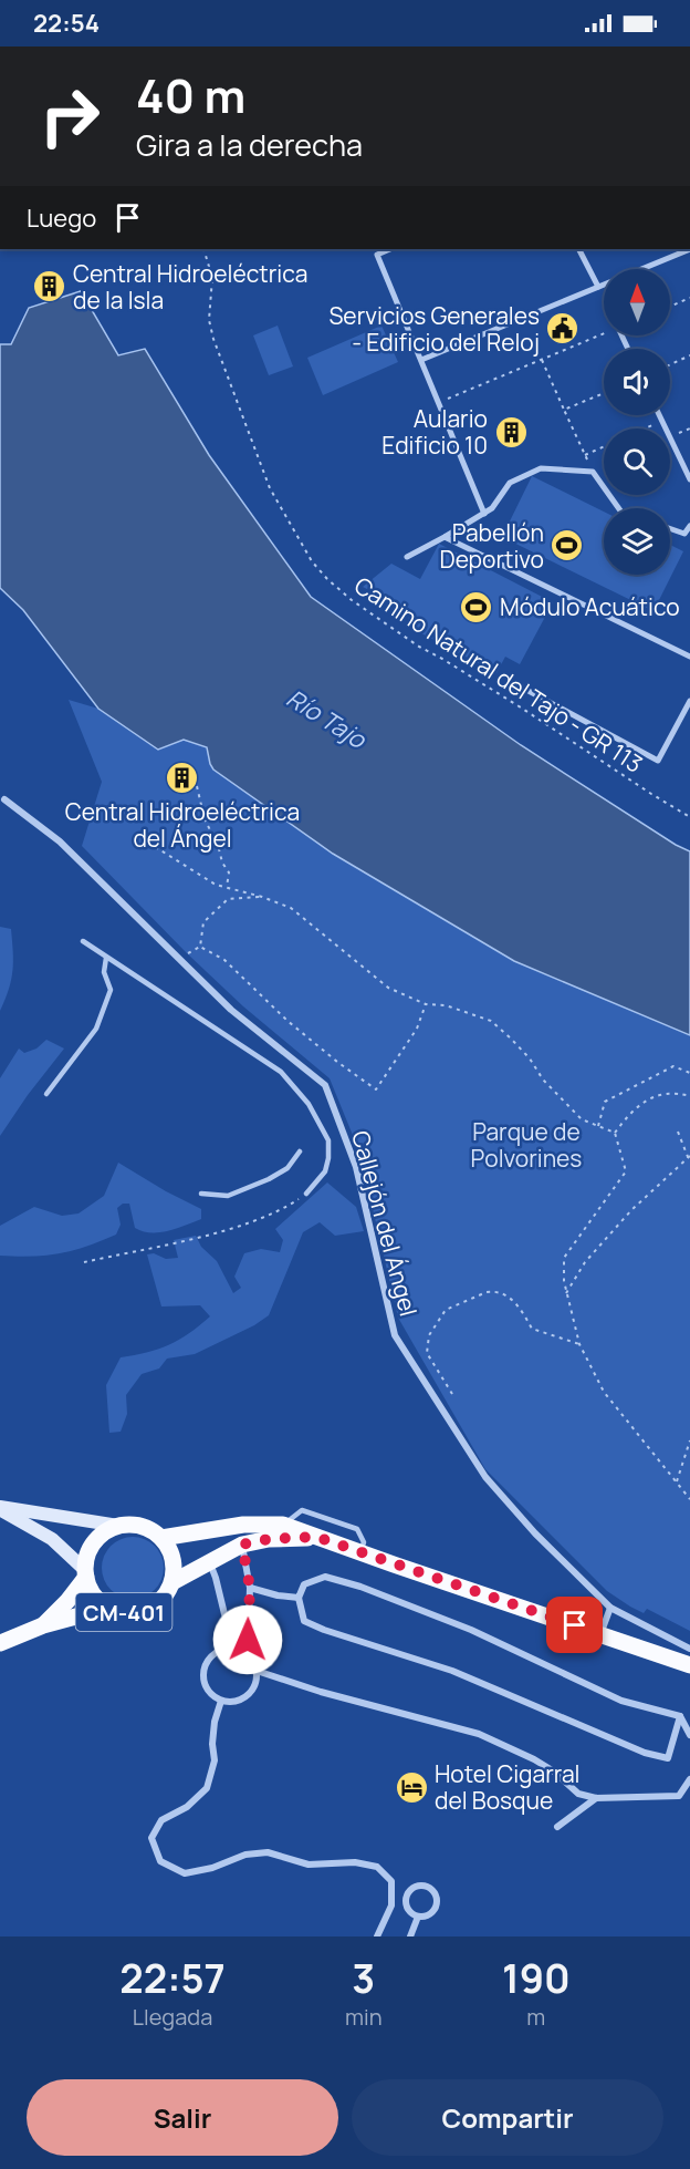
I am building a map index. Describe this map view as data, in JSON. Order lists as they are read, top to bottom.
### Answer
{
  "streets": {
    "main road": ["CM-401"],
    "street": ["Callejón del Ángel"],
    "path": ["Camino Natural del Tajo - GR 113"]
  },
  "water": ["Río Tajo"],
  "parks": ["Parque de Polvorines"],
  "places": {
    "building": ["Central Hidroeléctrica de la Isla", "Aulario Edificio 10", "Central Hidroeléctrica del Ángel"],
    "public building": ["Servicios Generales - Edificio del Reloj"],
    "sports": ["Pabellón Deportivo", "Módulo Acuático"],
    "hotel": ["Hotel Cigarral del Bosque"]
  },
  "north": "top",
  "page": {
    "status": "22:54",
    "turn": ["40 m", "Gira a la derecha"],
    "then": "Luego",
    "eta": [
      "22:57",
      "Llegada",
      "3",
      "min",
      "190",
      "m"
    ],
    "buttons": ["Salir", "Compartir"]
  }
}
